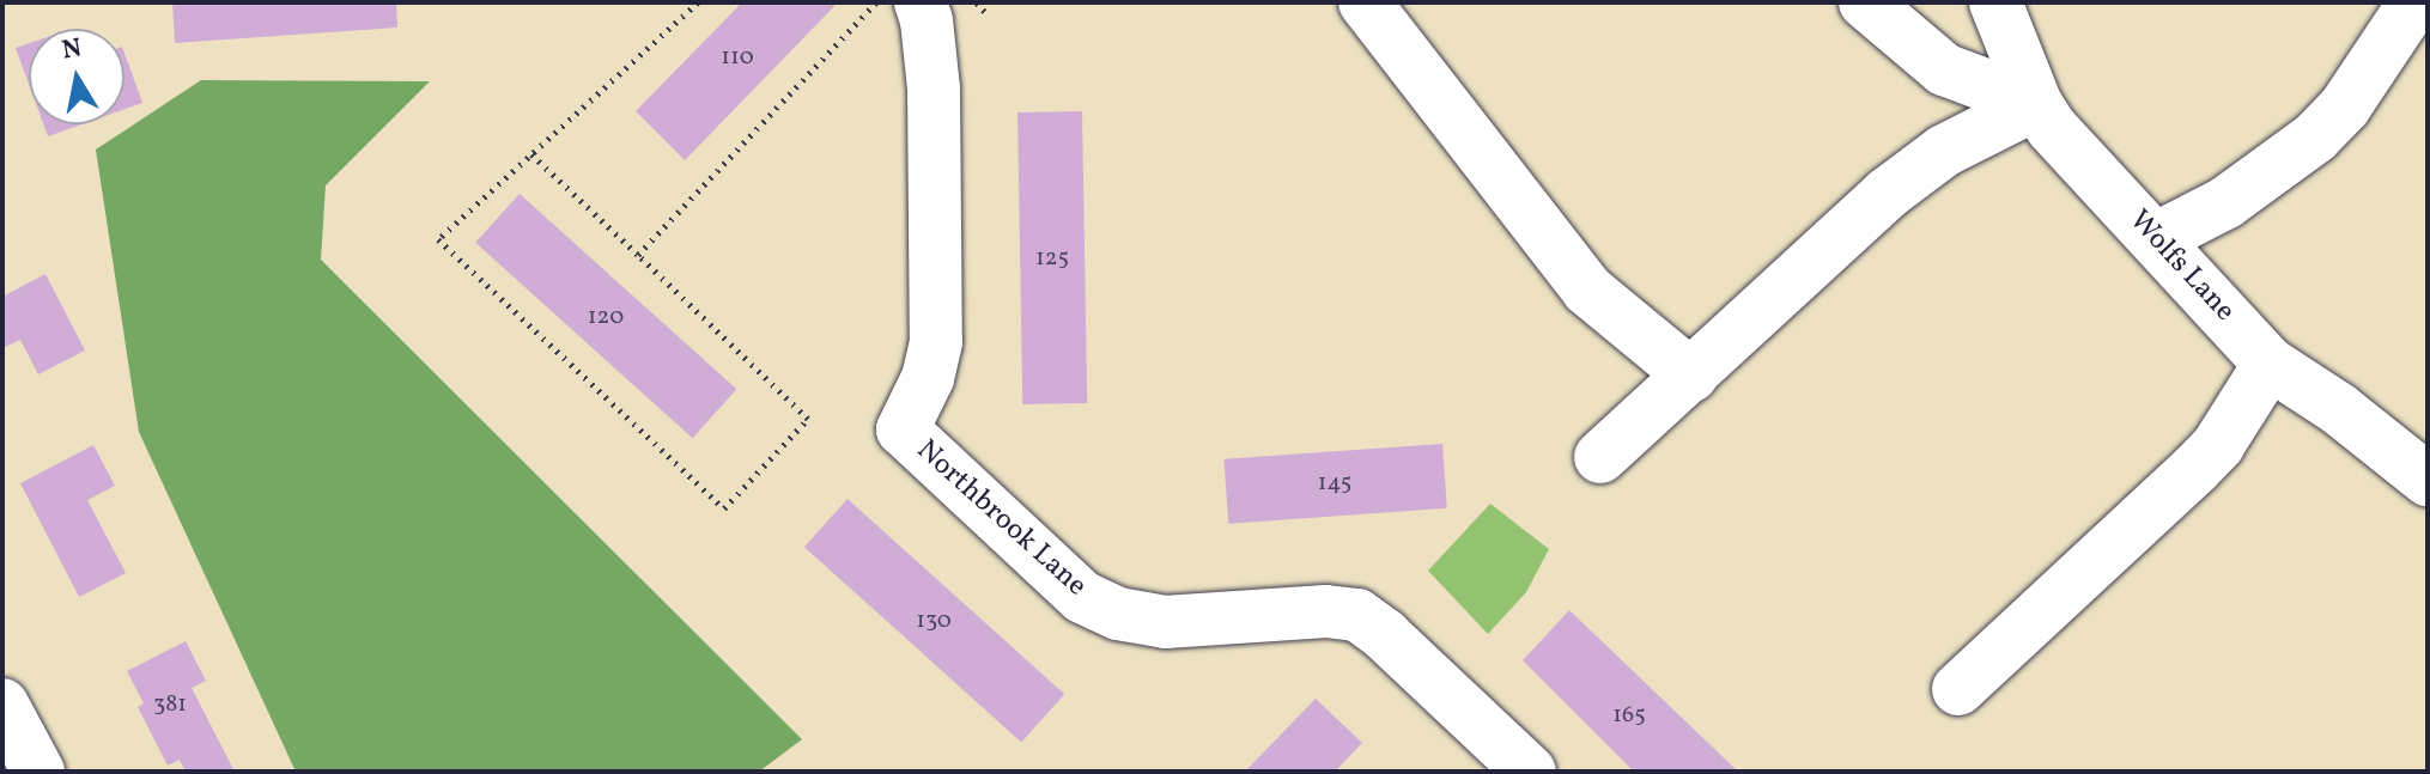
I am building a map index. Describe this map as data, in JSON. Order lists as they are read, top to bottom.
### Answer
{
  "streets": {
    "street": ["Wolfs Lane", "Northbrook Lane"]
  },
  "house_numbers": [
    "110",
    "125",
    "120",
    "145",
    "130",
    "381",
    "165"
  ],
  "north": "top"
}
